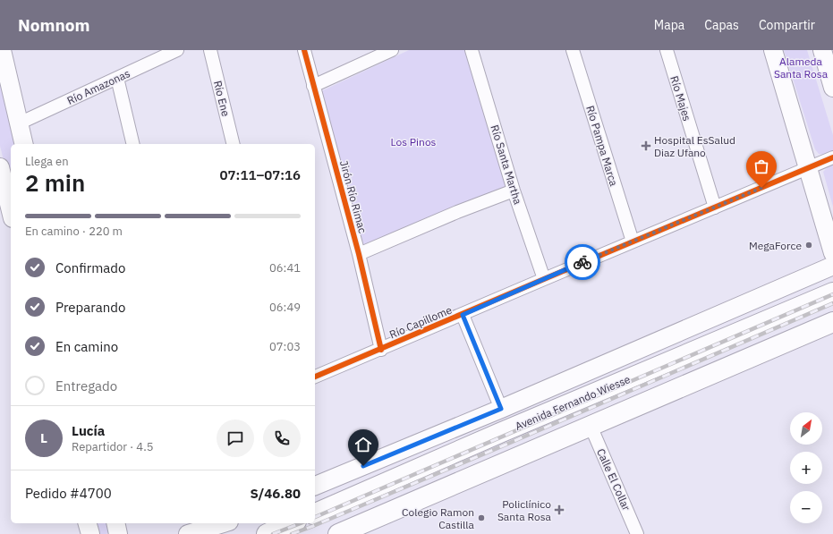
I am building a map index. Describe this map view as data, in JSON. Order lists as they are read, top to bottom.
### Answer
{
  "streets": {
    "main road": ["Avenida Fernando Wiesse"],
    "street": [
      "Río Amazonas",
      "Río Ene",
      "Río Majes",
      "Río Pampa Marca",
      "Río Santa Martha",
      "Jirón Río Rimac",
      "Río Capillome",
      "Calle El Collar"
    ]
  },
  "crossings": [
    ["Río Majes", "Río Capillome"],
    ["Río Pampa Marca", "Río Capillome"],
    ["Río Santa Martha", "Río Capillome"],
    ["Jirón Río Rimac", "Río Capillome"]
  ],
  "parks": ["Alameda Santa Rosa", "Los Pinos"],
  "places": {
    "health": ["Hospital EsSalud Diaz Ufano", "Policlínico Santa Rosa"],
    "other": ["MegaForce", "Colegio Ramon Castilla"]
  },
  "north": "top right",
  "page": {
    "header": "Nomnom",
    "nav": ["Mapa", "Capas", "Compartir"],
    "heading": ["2 min", "Llega en", "07:11–07:16"],
    "panel": [
      "Lucía",
      "Repartidor · 4.5",
      "Pedido #4700",
      "S/46.80"
    ],
    "bar": "En camino · 220 m",
    "list": [
      ["Confirmado", "06:41"],
      ["Preparando", "06:49"],
      ["En camino", "07:03"],
      "Entregado"
    ],
    "map_buttons": ["+", "−"],
    "round": "L"
  }
}
